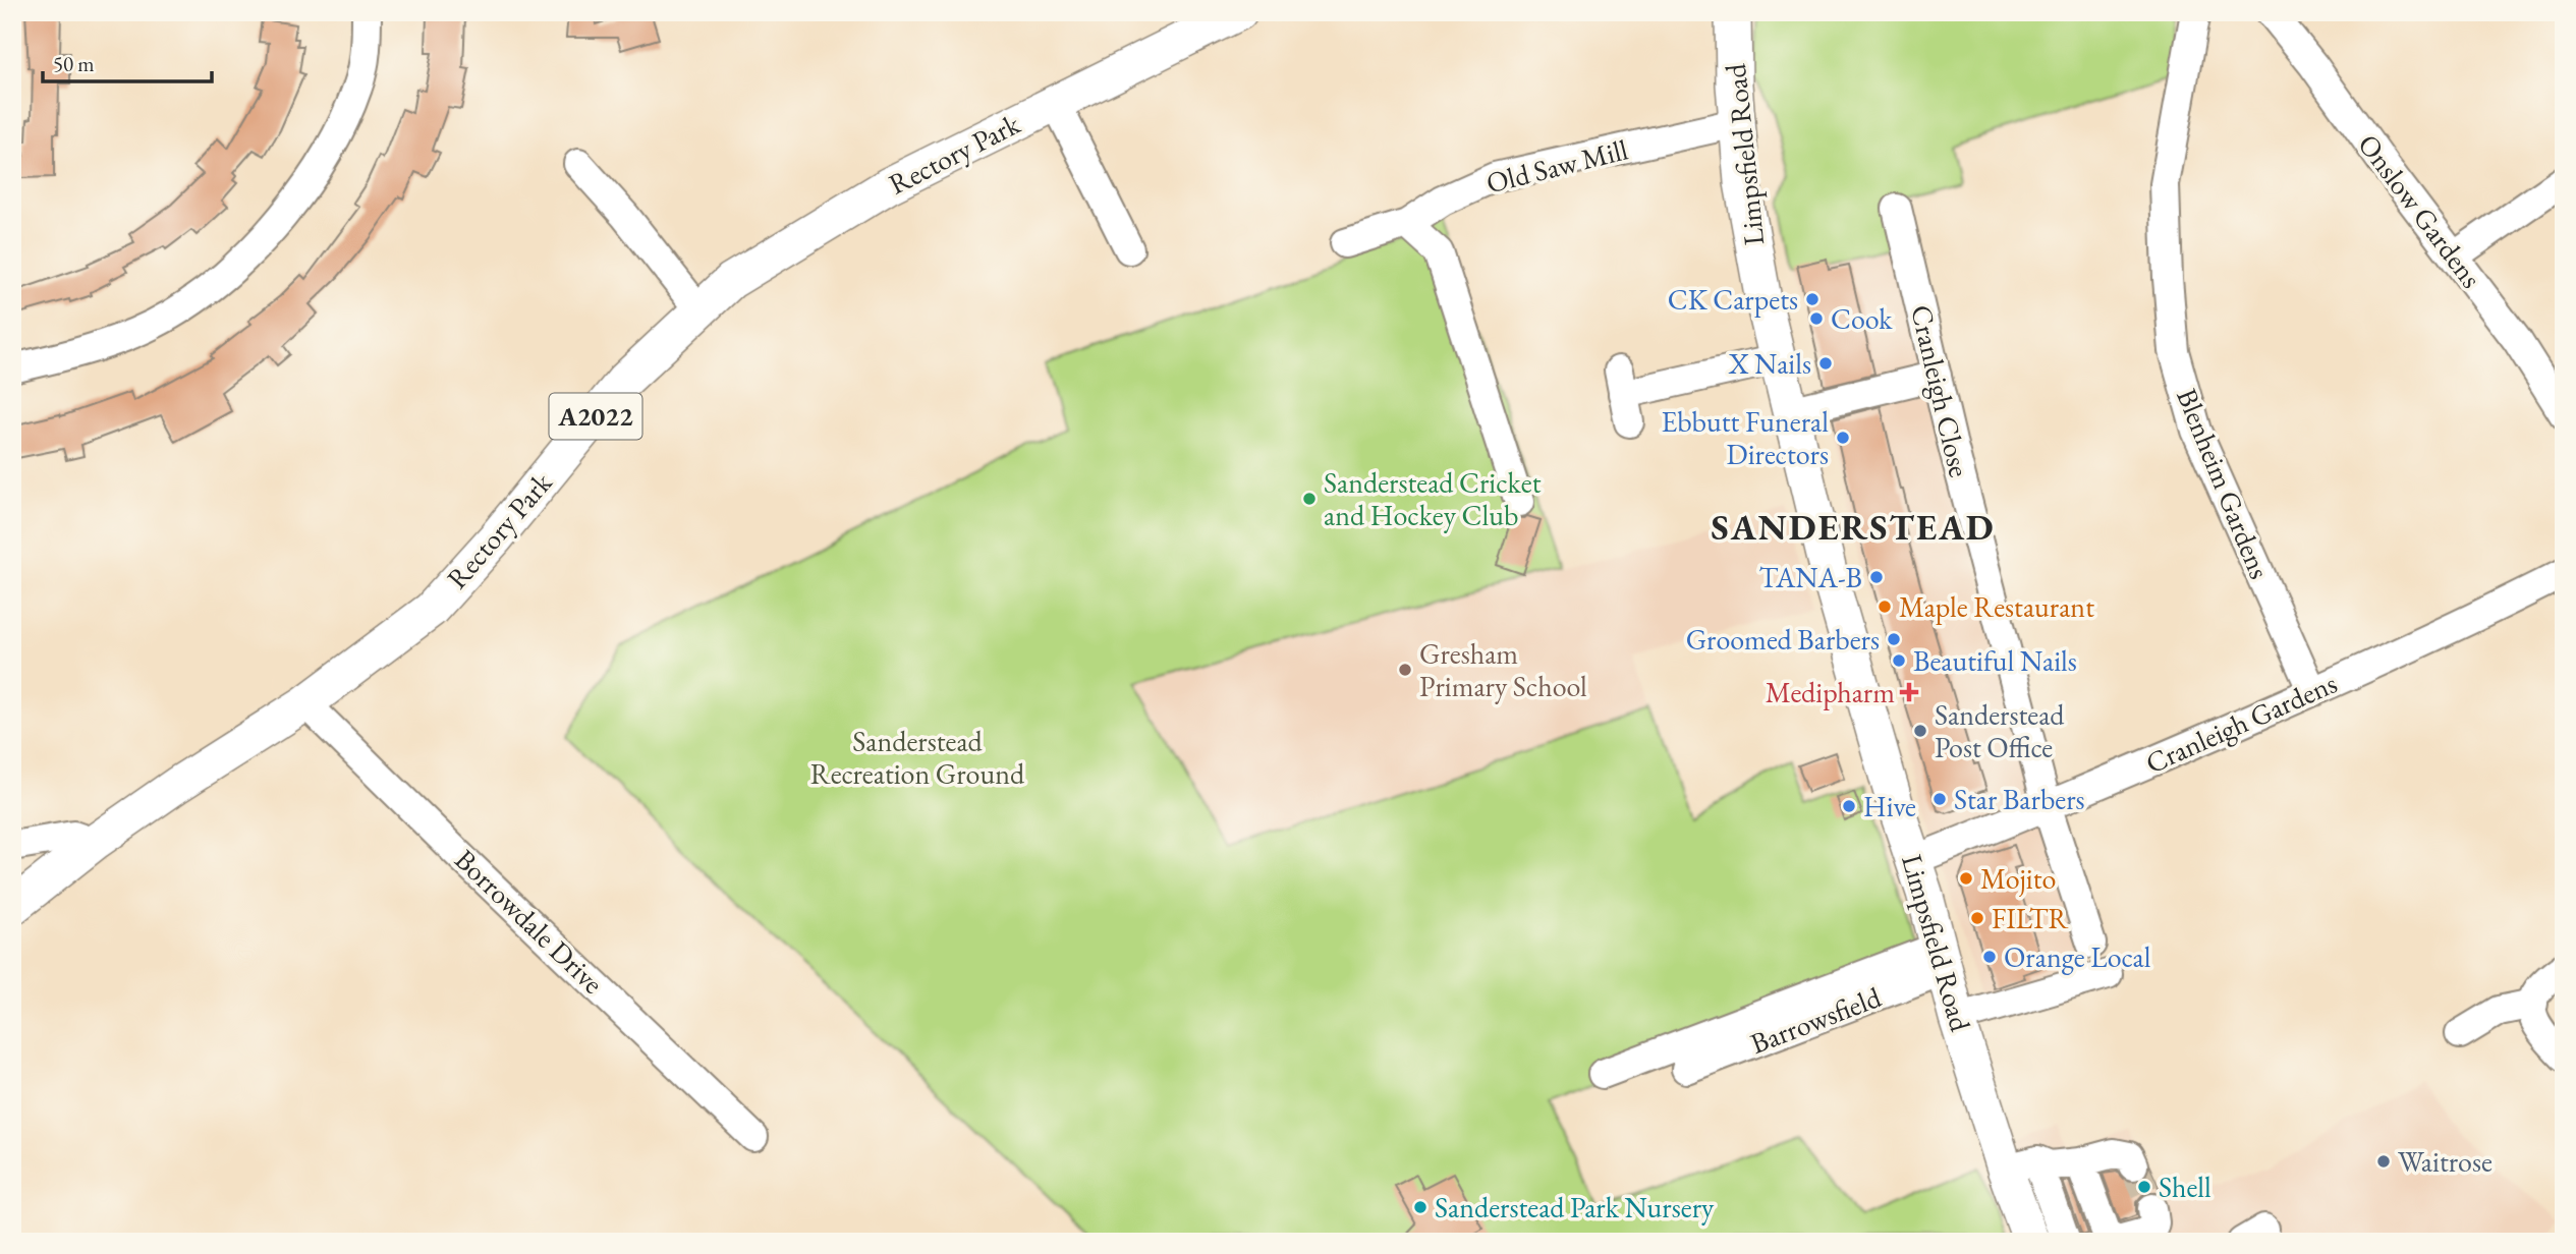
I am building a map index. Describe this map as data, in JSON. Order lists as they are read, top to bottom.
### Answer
{
  "streets": {
    "main road": ["Rectory Park", "Limpsfield Road", "A2022"],
    "street": [
      "Old Saw Mill",
      "Onslow Gardens",
      "Cranleigh Close",
      "Blenheim Gardens",
      "Cranleigh Gardens",
      "Borrowdale Drive",
      "Barrowsfield"
    ]
  },
  "crossings": [
    ["Rectory Park", "Borrowdale Drive"],
    ["Limpsfield Road", "Old Saw Mill"],
    ["Limpsfield Road", "Cranleigh Gardens"],
    ["Limpsfield Road", "Barrowsfield"],
    ["Cranleigh Close", "Cranleigh Gardens"],
    ["Blenheim Gardens", "Cranleigh Gardens"]
  ],
  "districts": ["SANDERSTEAD"],
  "parks": ["Sanderstead Recreation Ground"],
  "places": {
    "other": [
      "CK Carpets",
      "Cook",
      "X Nails",
      "Ebbutt Funeral Directors",
      "Sanderstead Cricket and Hockey Club",
      "TANA-B",
      "Maple Restaurant",
      "Groomed Barbers",
      "Beautiful Nails",
      "Gresham Primary School",
      "Sanderstead Post Office",
      "Star Barbers",
      "Hive",
      "Mojito",
      "FILTR",
      "Orange Local",
      "Waitrose",
      "Shell",
      "Sanderstead Park Nursery"
    ],
    "health": ["Medipharm"]
  },
  "scale_bar": "50 m"
}
